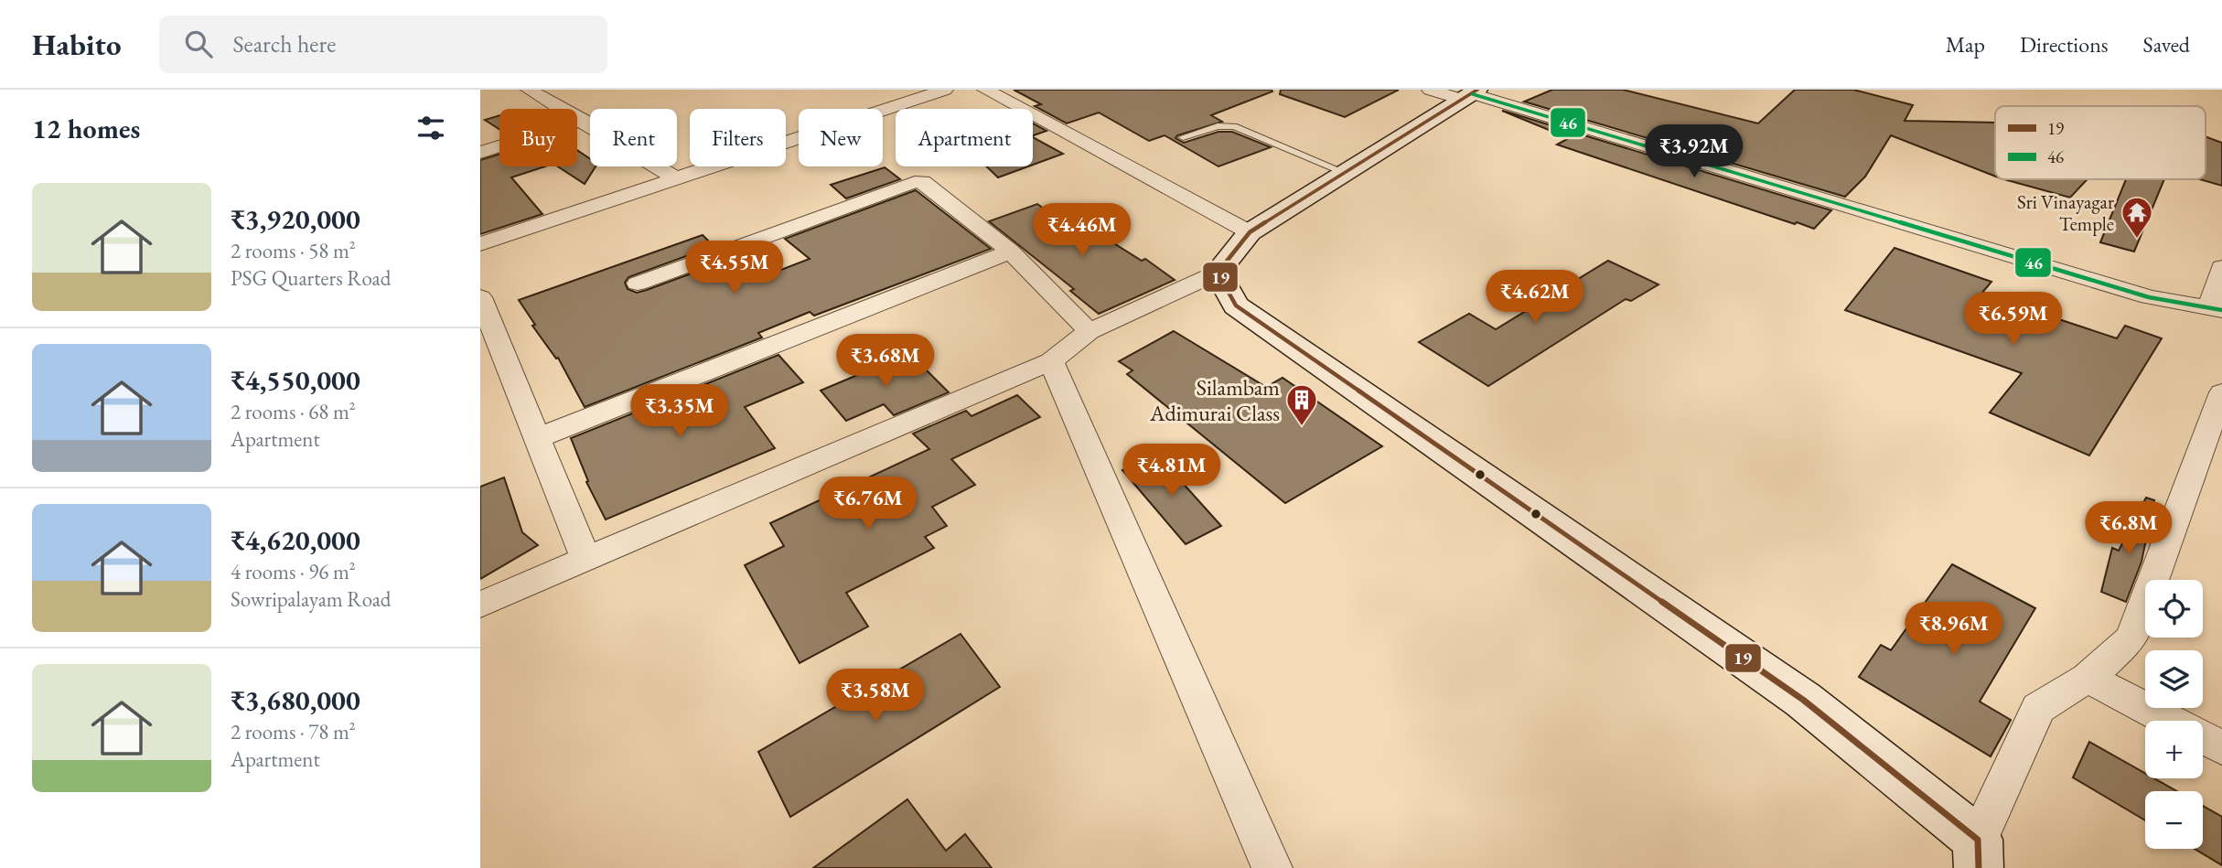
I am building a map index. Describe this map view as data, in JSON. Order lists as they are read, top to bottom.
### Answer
{
  "places": {
    "temple": ["Sri Vinayagar Temple"],
    "building": ["Silambam Adimurai Class"]
  },
  "lines": ["transit line 19", "transit line 46"],
  "legend": ["19", "46"],
  "page": {
    "header": "Habito",
    "search": "Search here",
    "nav": ["Map", "Directions", "Saved"],
    "heading": "12 homes",
    "chip": [
      "Buy",
      "Rent",
      "Filters",
      "New",
      "Apartment"
    ],
    "price": [
      "₹3.92M",
      "₹4.46M",
      "₹4.55M",
      "₹4.62M",
      "₹6.59M",
      "₹3.68M",
      "₹3.35M",
      "₹4.81M",
      "₹6.76M",
      "₹6.8M",
      "₹8.96M",
      "₹3.58M"
    ],
    "list": [
      {
        "name": "₹3,920,000",
        "note": "2 rooms · 58 m² · PSG Quarters Road"
      },
      {
        "name": "₹4,550,000",
        "note": "2 rooms · 68 m² · Apartment"
      },
      {
        "name": "₹4,620,000",
        "note": "4 rooms · 96 m² · Sowripalayam Road"
      },
      {
        "name": "₹3,680,000",
        "note": "2 rooms · 78 m² · Apartment"
      }
    ],
    "map_buttons": ["+", "−"]
  }
}
